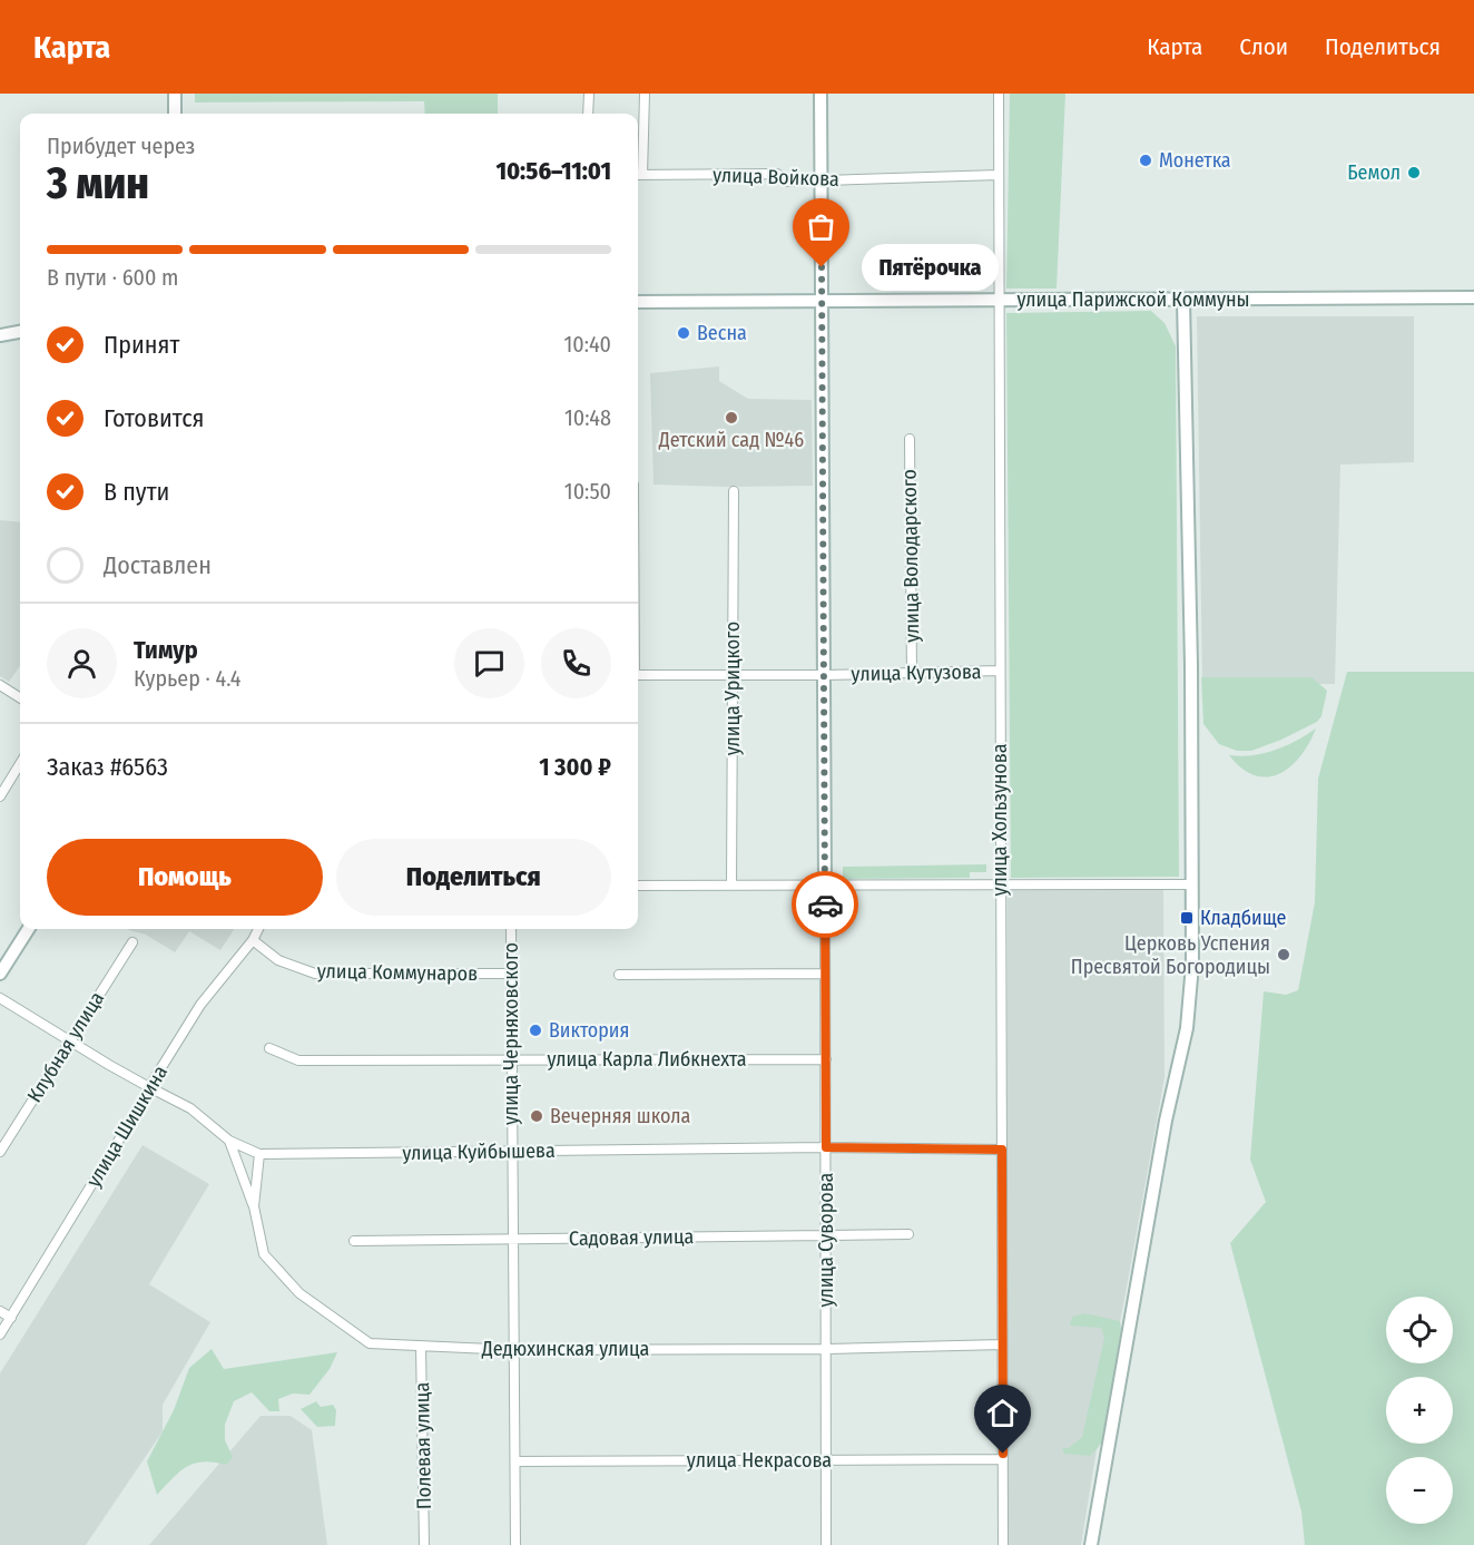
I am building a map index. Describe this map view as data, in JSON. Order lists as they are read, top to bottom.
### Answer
{
  "streets": {
    "main road": ["улица Парижской Коммуны", "улица Суворова"],
    "street": [
      "улица Войкова",
      "улица Володарского",
      "улица Кутузова",
      "улица Урицкого",
      "улица Хользунова",
      "улица Коммунаров",
      "улица Черняховского",
      "Клубная улица",
      "улица Карла Либкнехта",
      "улица Шишкина",
      "улица Куйбышева",
      "Садовая улица",
      "Дедюхинская улица",
      "Полевая улица",
      "улица Некрасова"
    ]
  },
  "crossings": [
    ["улица Войкова", "улица Хользунова"],
    ["улица Войкова", "улица Суворова"],
    ["улица Парижской Коммуны", "улица Хользунова"],
    ["улица Парижской Коммуны", "улица Суворова"],
    ["улица Володарского", "улица Кутузова"],
    ["улица Кутузова", "улица Урицкого"],
    ["улица Кутузова", "улица Хользунова"],
    ["улица Кутузова", "улица Суворова"],
    ["улица Хользунова", "улица Куйбышева"],
    ["улица Хользунова", "Дедюхинская улица"],
    ["улица Хользунова", "улица Некрасова"],
    ["улица Коммунаров", "улица Черняховского"],
    ["улица Коммунаров", "улица Шишкина"],
    ["улица Черняховского", "улица Карла Либкнехта"],
    ["улица Черняховского", "улица Куйбышева"],
    ["улица Черняховского", "Садовая улица"],
    ["улица Черняховского", "Дедюхинская улица"],
    ["улица Черняховского", "улица Некрасова"],
    ["Клубная улица", "улица Куйбышева"],
    ["улица Карла Либкнехта", "улица Суворова"],
    ["улица Шишкина", "улица Куйбышева"],
    ["улица Куйбышева", "улица Суворова"],
    ["улица Куйбышева", "Дедюхинская улица"],
    ["Садовая улица", "улица Суворова"],
    ["улица Суворова", "Дедюхинская улица"],
    ["улица Суворова", "улица Некрасова"],
    ["Дедюхинская улица", "Полевая улица"]
  ],
  "places": {
    "other": [
      "Монетка",
      "Бемол",
      "Пятёрочка",
      "Весна",
      "Детский сад №46",
      "Церковь Успения Пресвятой Богородицы",
      "Виктория",
      "Вечерняя школа"
    ],
    "transit": ["Кладбище"]
  },
  "page": {
    "header": "Карта",
    "nav": ["Карта", "Слои", "Поделиться"],
    "heading": ["3 мин", "Прибудет через", "10:56–11:01"],
    "panel": [
      "Тимур",
      "Курьер · 4.4",
      "Заказ #6563",
      "1 300 ₽"
    ],
    "bar": "В пути · 600 m",
    "bubble": "Пятёрочка",
    "list": [
      ["Принят", "10:40"],
      ["Готовится", "10:48"],
      ["В пути", "10:50"],
      "Доставлен"
    ],
    "buttons": ["Помощь", "Поделиться"],
    "map_buttons": ["+", "−"]
  }
}
